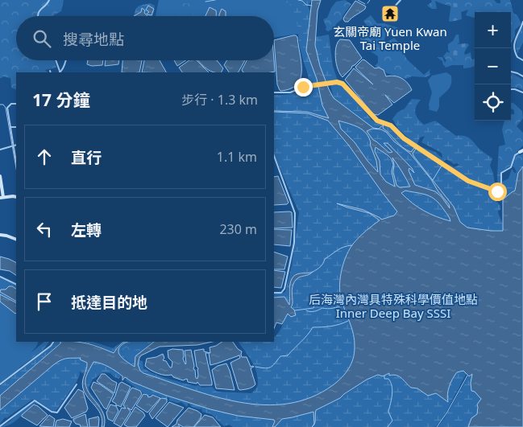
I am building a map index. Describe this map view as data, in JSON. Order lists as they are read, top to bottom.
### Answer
{
  "parks": ["后海灣內灣具特殊科學價值地點 Inner Deep Bay SSSI"],
  "places": {
    "temple": ["玄關帝廟 Yuen Kwan Tai Temple"]
  },
  "page": {
    "map_buttons": ["+", "−"],
    "search": "搜尋地點",
    "heading": ["17 分鐘", "步行 · 1.3 km"],
    "list": [
      ["直行", "1.1 km"],
      ["左轉", "230 m"],
      "抵達目的地"
    ]
  }
}
